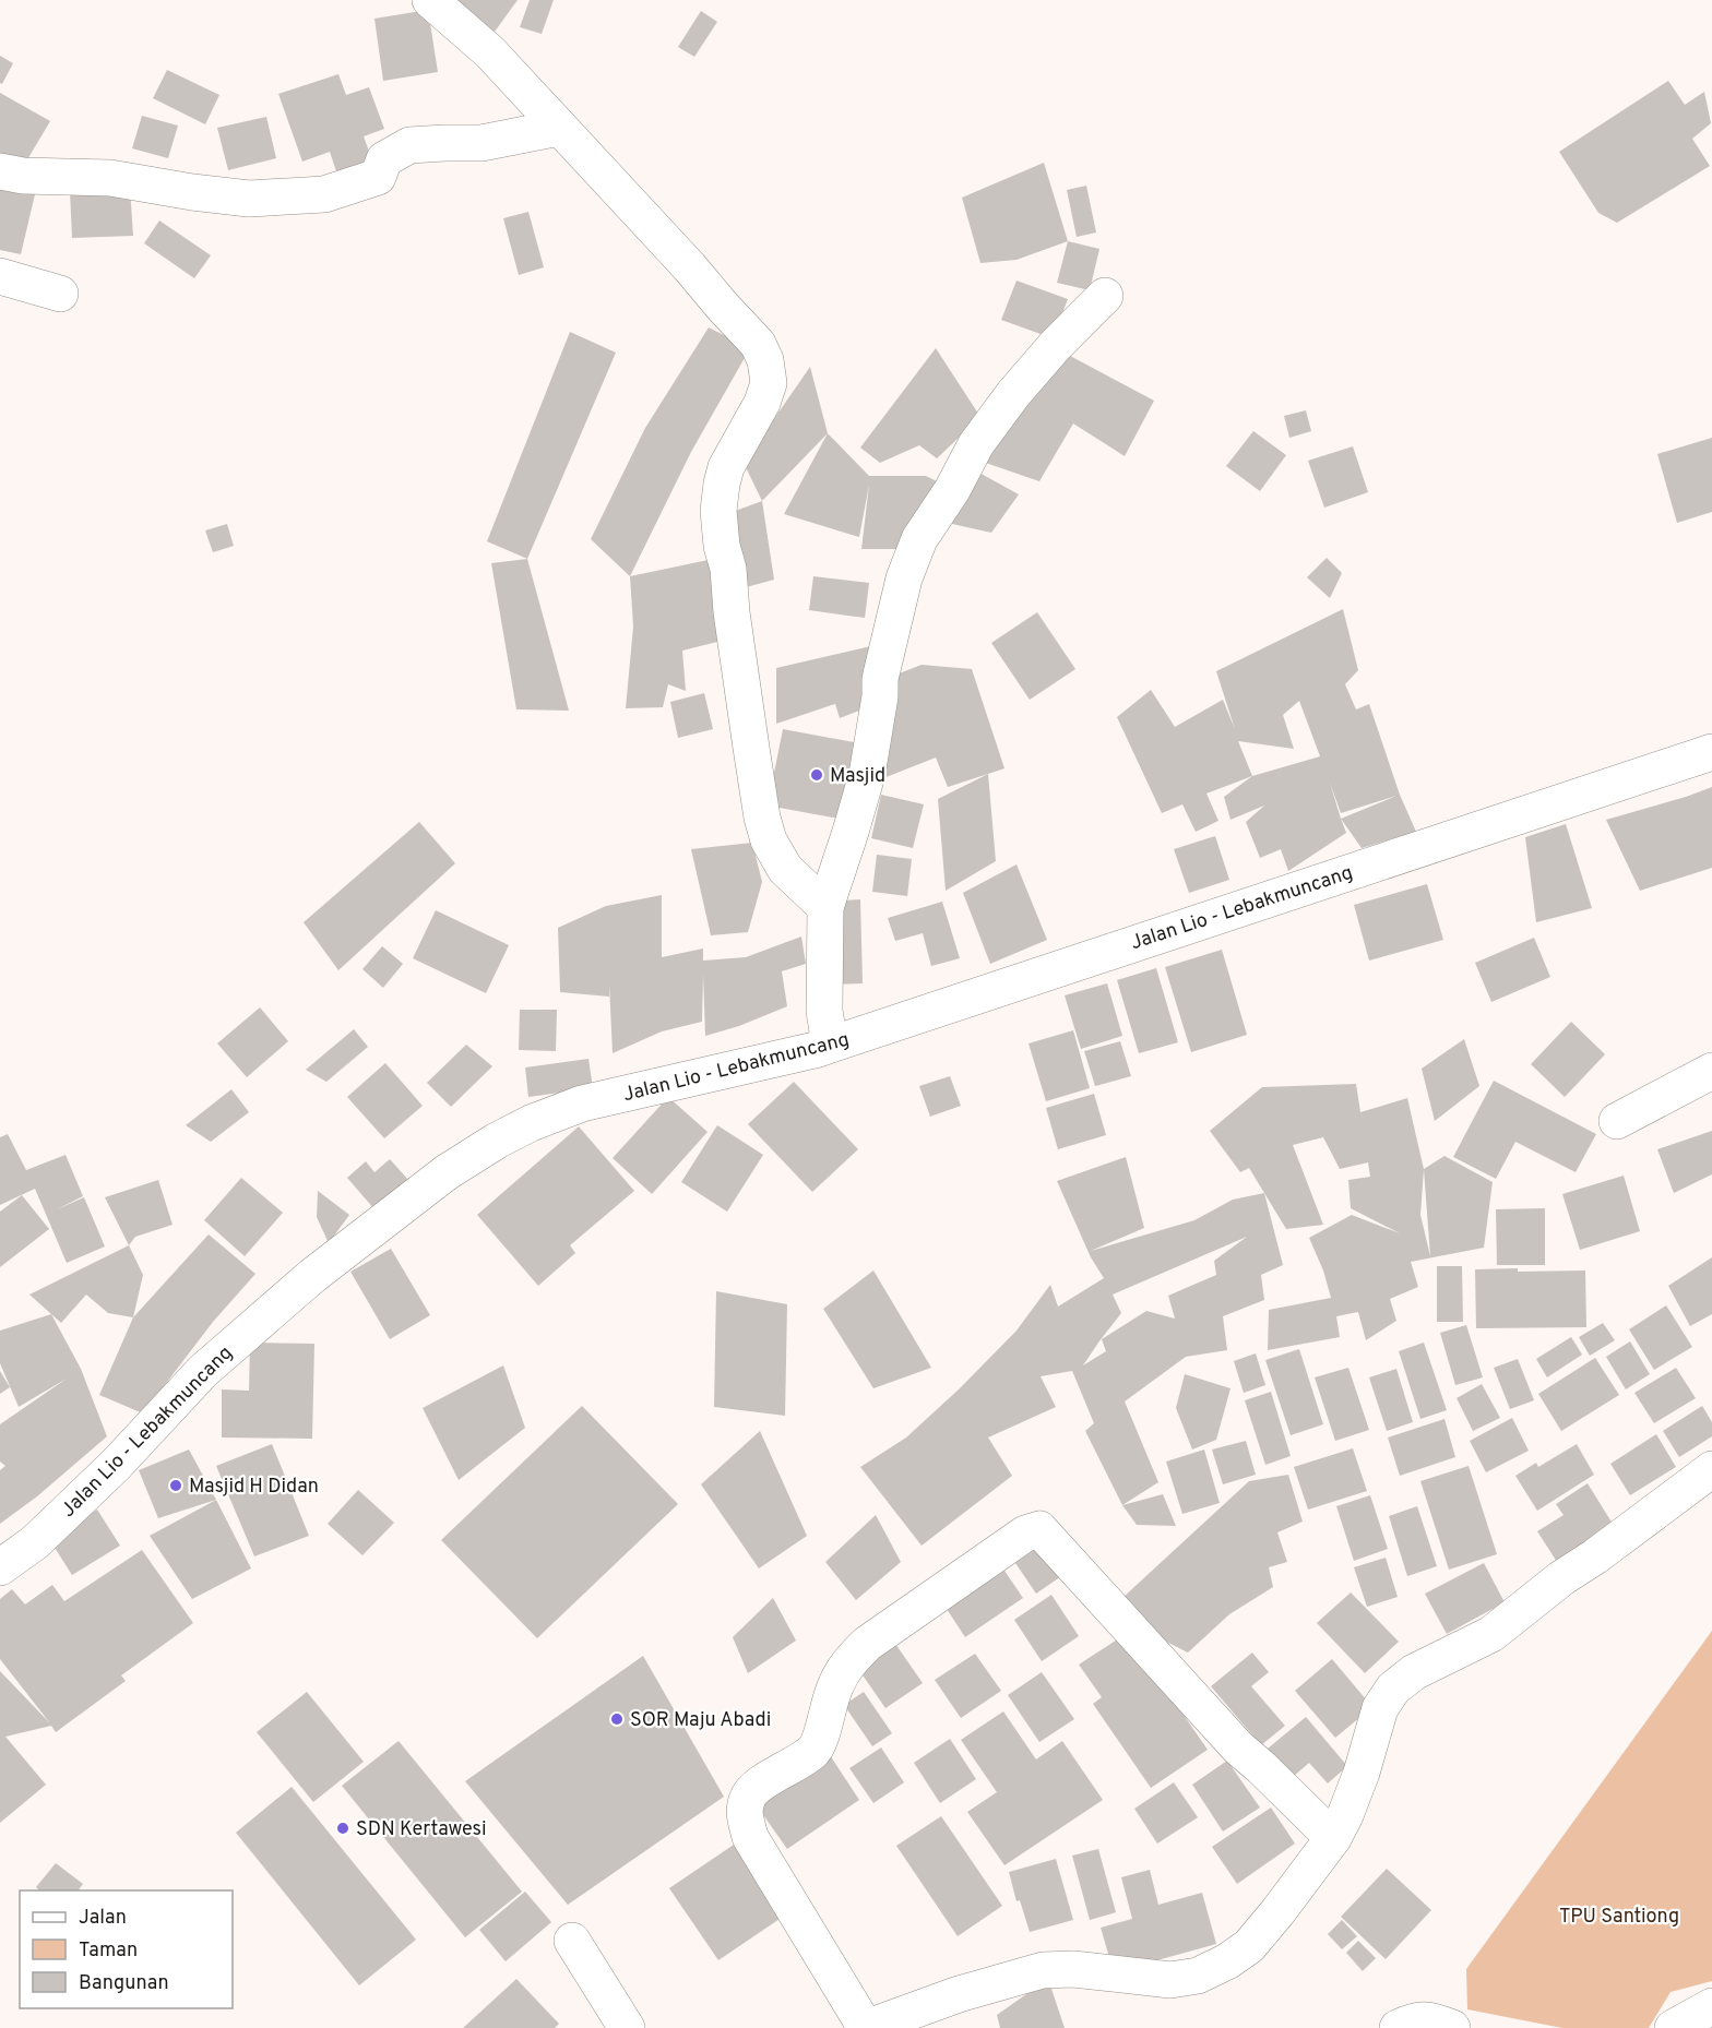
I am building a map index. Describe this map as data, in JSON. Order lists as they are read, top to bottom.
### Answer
{
  "streets": {
    "street": ["Jalan Lio - Lebakmuncang"]
  },
  "parks": ["TPU Santiong"],
  "places": [
    "Masjid",
    "Masjid H Didan",
    "SOR Maju Abadi",
    "SDN Kertawesi"
  ],
  "legend": ["Jalan", "Taman", "Bangunan"]
}
